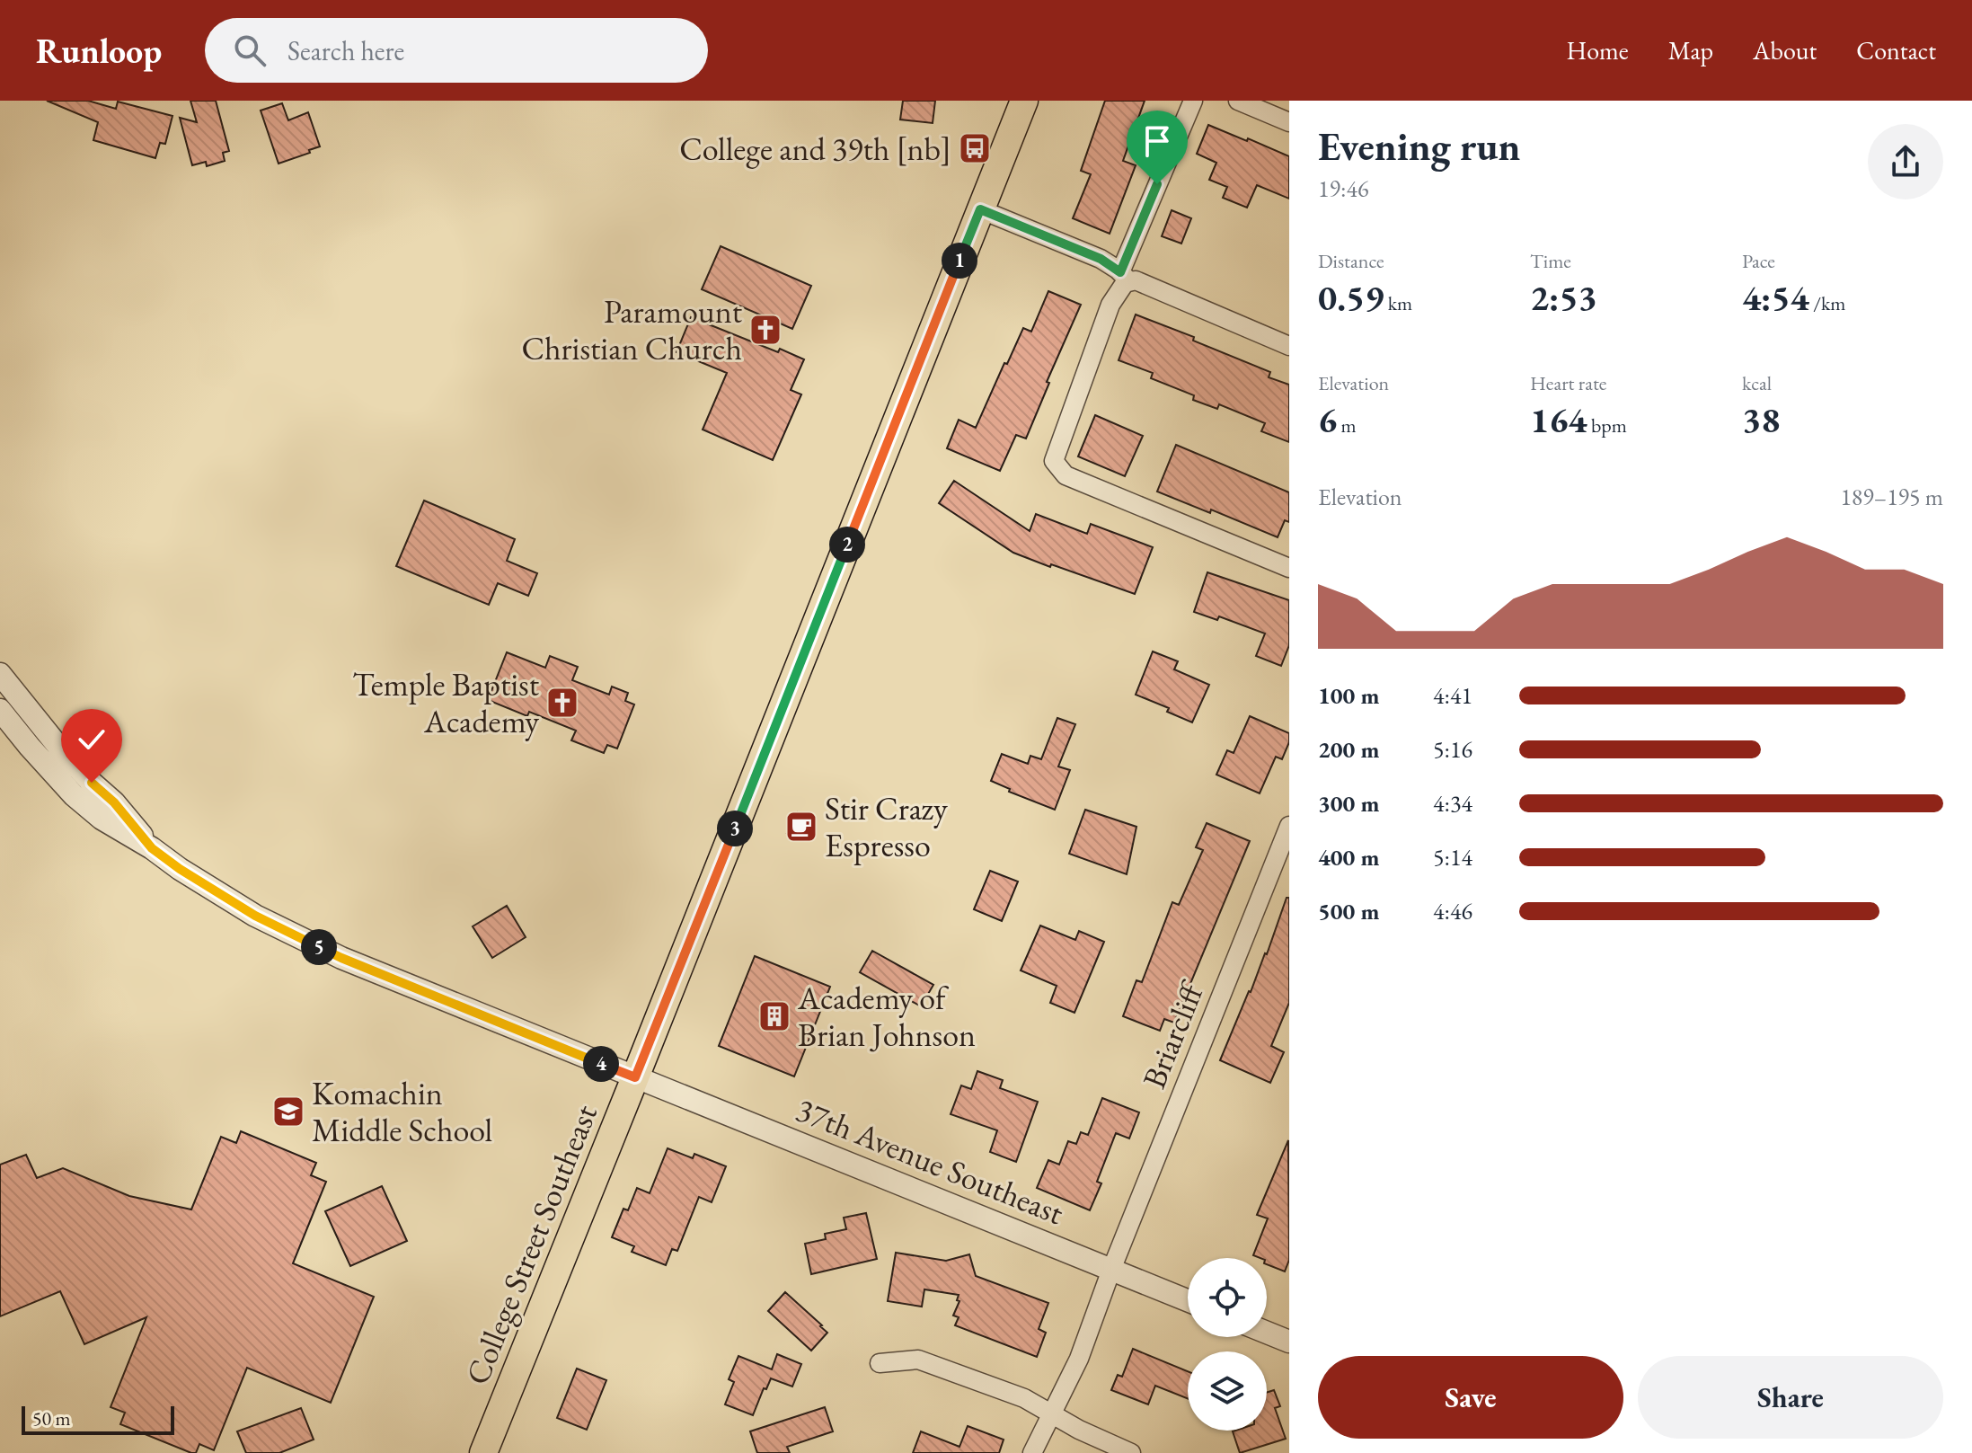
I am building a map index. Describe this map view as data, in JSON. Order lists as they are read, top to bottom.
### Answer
{
  "streets": {
    "main road": ["College Street Southeast"],
    "street": ["Briarcliff", "37th Avenue Southeast"]
  },
  "crossings": [
    ["Briarcliff", "37th Avenue Southeast"],
    ["37th Avenue Southeast", "College Street Southeast"]
  ],
  "places": {
    "bus stop": ["College and 39th [nb]"],
    "church": ["Paramount Christian Church", "Temple Baptist Academy"],
    "cafe": ["Stir Crazy Espresso"],
    "building": ["Academy of Brian Johnson"],
    "school or university": ["Komachin Middle School"]
  },
  "scale_bar": "50 m",
  "page": {
    "header": "Runloop",
    "search": "Search here",
    "nav": [
      "Home",
      "Map",
      "About",
      "Contact"
    ],
    "heading": ["Evening run", "19:46"],
    "stats": [
      ["Distance", "0.59 km"],
      ["Time", "2:53"],
      ["Pace", "4:54 /km"],
      ["Elevation", "6 m"],
      ["Heart rate", "164 bpm"],
      ["kcal", "38"]
    ],
    "pins": [
      "1",
      "2",
      "3",
      "5",
      "4"
    ],
    "chart": ["Elevation", "189–195 m"],
    "list": [
      {
        "name": "100 m",
        "note": "4:41"
      },
      {
        "name": "200 m",
        "note": "5:16"
      },
      {
        "name": "300 m",
        "note": "4:34"
      },
      {
        "name": "400 m",
        "note": "5:14"
      },
      {
        "name": "500 m",
        "note": "4:46"
      }
    ],
    "buttons": ["Save", "Share"],
    "scale": "50 m"
  }
}
